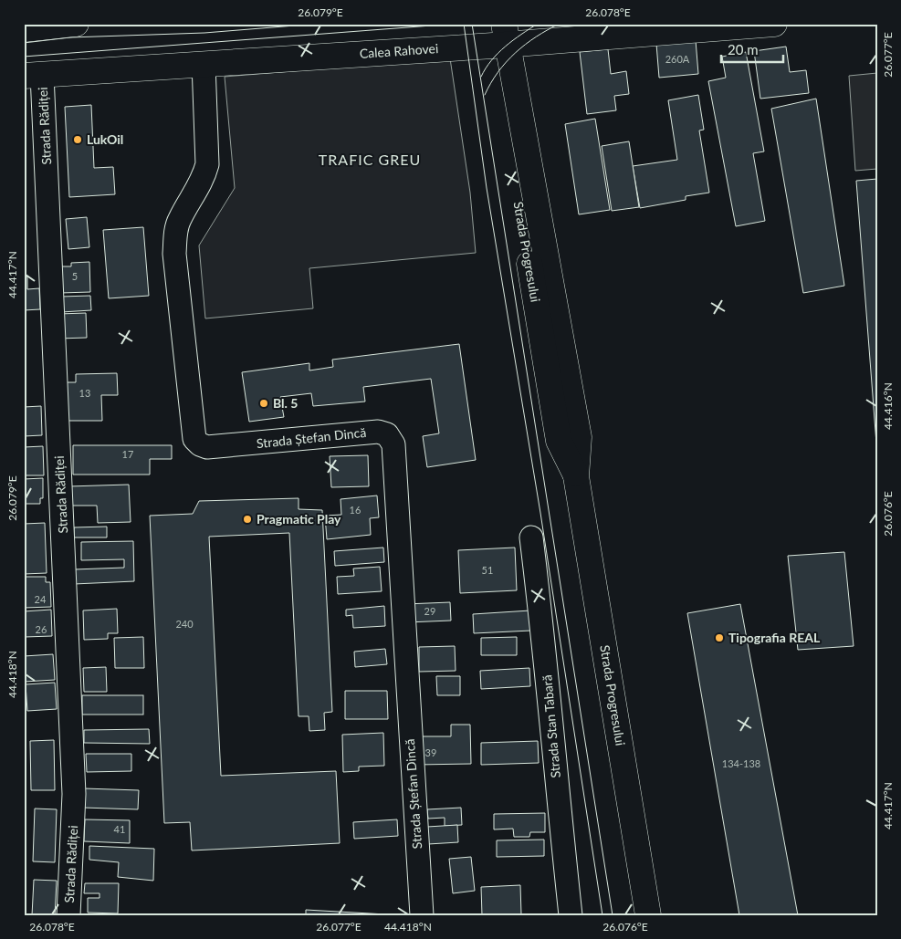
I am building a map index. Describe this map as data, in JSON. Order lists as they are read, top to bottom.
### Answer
{
  "streets": {
    "main road": ["Calea Rahovei", "Strada Progresului"],
    "street": ["Strada Rădiței", "Strada Ștefan Dincă", "Strada Stan Tabară"]
  },
  "crossings": [
    ["Calea Rahovei", "Strada Rădiței"],
    ["Calea Rahovei", "Strada Progresului"],
    ["Calea Rahovei", "Strada Ștefan Dincă"]
  ],
  "districts": ["TRAFIC GREU"],
  "places": [
    "LukOil",
    "Bl. 5",
    "Pragmatic Play",
    "Tipografia REAL"
  ],
  "house_numbers": [
    "260A",
    "5",
    "13",
    "17",
    "16",
    "51",
    "24",
    "29",
    "240",
    "26",
    "39",
    "134-138",
    "41"
  ],
  "scale_bar": "20 m",
  "coordinates": [
    "26.079°E",
    "26.078°E",
    "26.077°E",
    "44.417°N",
    "44.416°N",
    "26.076°E",
    "44.418°N"
  ]
}
